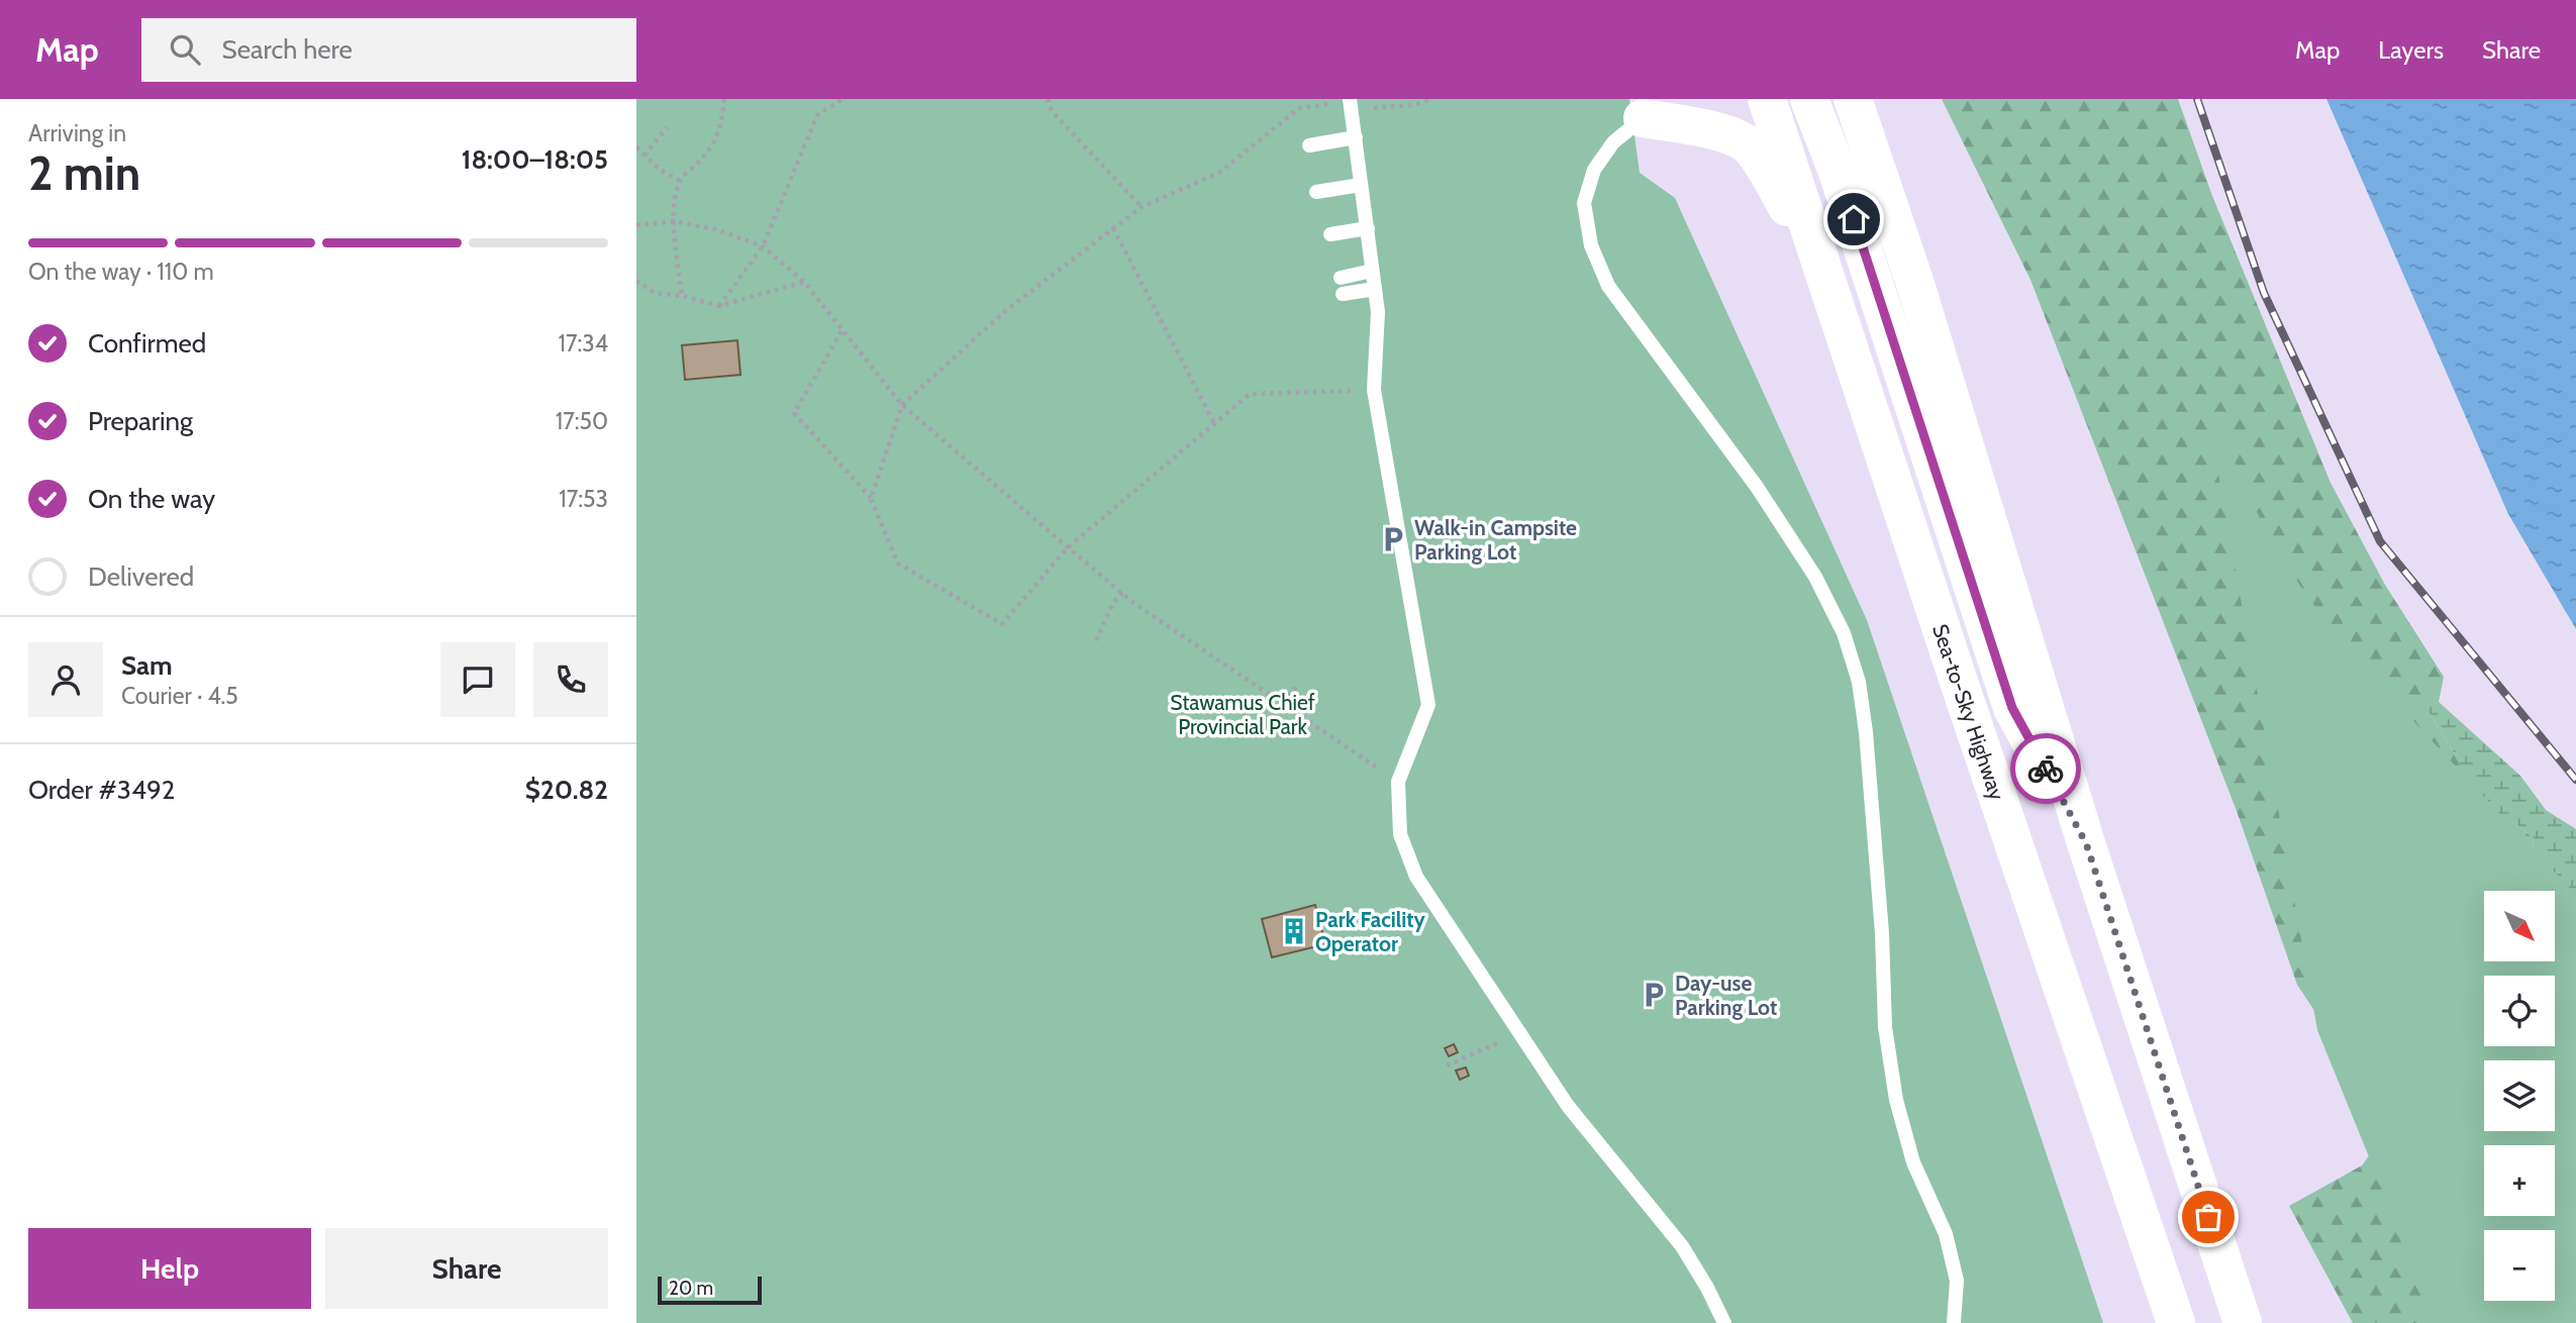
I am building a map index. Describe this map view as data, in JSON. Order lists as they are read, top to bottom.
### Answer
{
  "streets": {
    "highway": ["Sea-to-Sky Highway"]
  },
  "parks": ["Stawamus Chief Provincial Park"],
  "places": {
    "parking": ["Walk-in Campsite Parking Lot", "Day-use Parking Lot"],
    "building": ["Park Facility Operator"]
  },
  "scale_bar": "20 m",
  "north": "bottom right",
  "page": {
    "header": "Map",
    "search": "Search here",
    "nav": ["Map", "Layers", "Share"],
    "heading": ["2 min", "Arriving in", "18:00–18:05"],
    "panel": [
      "Sam",
      "Courier · 4.5",
      "Order #3492",
      "$20.82"
    ],
    "bar": "On the way · 110 m",
    "list": [
      ["Confirmed", "17:34"],
      ["Preparing", "17:50"],
      ["On the way", "17:53"],
      "Delivered"
    ],
    "map_buttons": ["+", "−"],
    "buttons": ["Help", "Share"],
    "scale": "20 m"
  }
}
